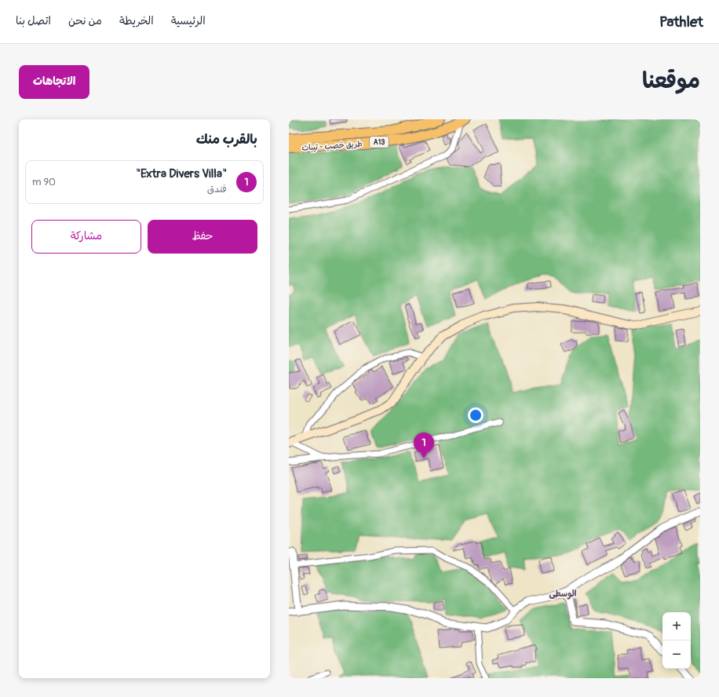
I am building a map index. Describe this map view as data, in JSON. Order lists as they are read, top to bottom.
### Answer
{
  "streets": {
    "highway": ["A13", "طريق خصب - تيبات"]
  },
  "districts": ["الوسطى"],
  "page": {
    "header": "Pathlet",
    "nav": [
      "الرئيسية",
      "الخريطة",
      "من نحن",
      "اتصل بنا"
    ],
    "title": "موقعنا",
    "buttons": [
      "الاتجاهات",
      ["حفظ", "مشاركة"]
    ],
    "heading": "بالقرب منك",
    "list": [
      {
        "mark": "1",
        "name": "\"Extra Divers Villa\"",
        "note": "فندق",
        "value": "90 m"
      }
    ],
    "pins": "1",
    "map_buttons": ["+", "−"]
  }
}
